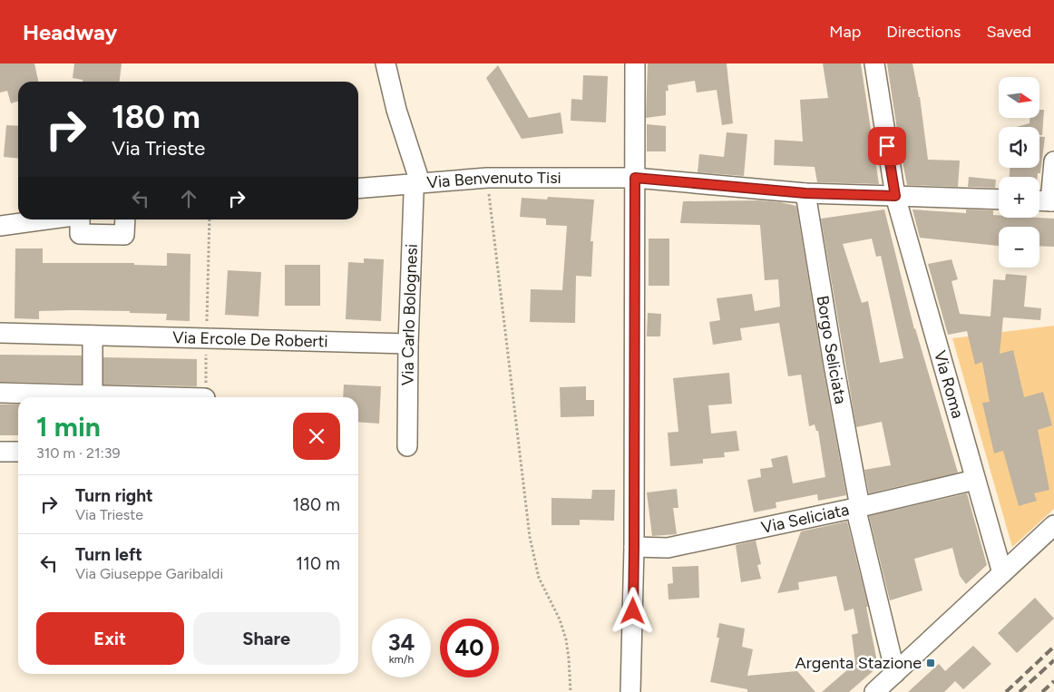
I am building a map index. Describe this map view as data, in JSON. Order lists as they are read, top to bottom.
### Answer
{
  "streets": {
    "street": [
      "Via Benvenuto Tisi",
      "Via Carlo Bolognesi",
      "Via Ercole De Roberti",
      "Borgo Seliciata",
      "Via Roma",
      "Via Seliciata"
    ]
  },
  "crossings": [
    ["Via Benvenuto Tisi", "Via Carlo Bolognesi"],
    ["Via Benvenuto Tisi", "Borgo Seliciata"],
    ["Via Benvenuto Tisi", "Via Roma"],
    ["Via Carlo Bolognesi", "Via Ercole De Roberti"],
    ["Borgo Seliciata", "Via Seliciata"],
    ["Via Roma", "Via Seliciata"]
  ],
  "places": {
    "transit": ["Argenta Stazione"]
  },
  "north": "right",
  "page": {
    "header": "Headway",
    "nav": ["Map", "Directions", "Saved"],
    "map_buttons": ["+", "−"],
    "turn": ["180 m", "Via Trieste"],
    "heading": ["1 min", "310 m · 21:39"],
    "list": [
      {
        "name": "Turn right",
        "note": "Via Trieste",
        "value": "180 m"
      },
      {
        "name": "Turn left",
        "note": "Via Giuseppe Garibaldi",
        "value": "110 m"
      }
    ],
    "buttons": ["Exit", "Share"],
    "speed": "34 km/h",
    "limit": "40"
  }
}
